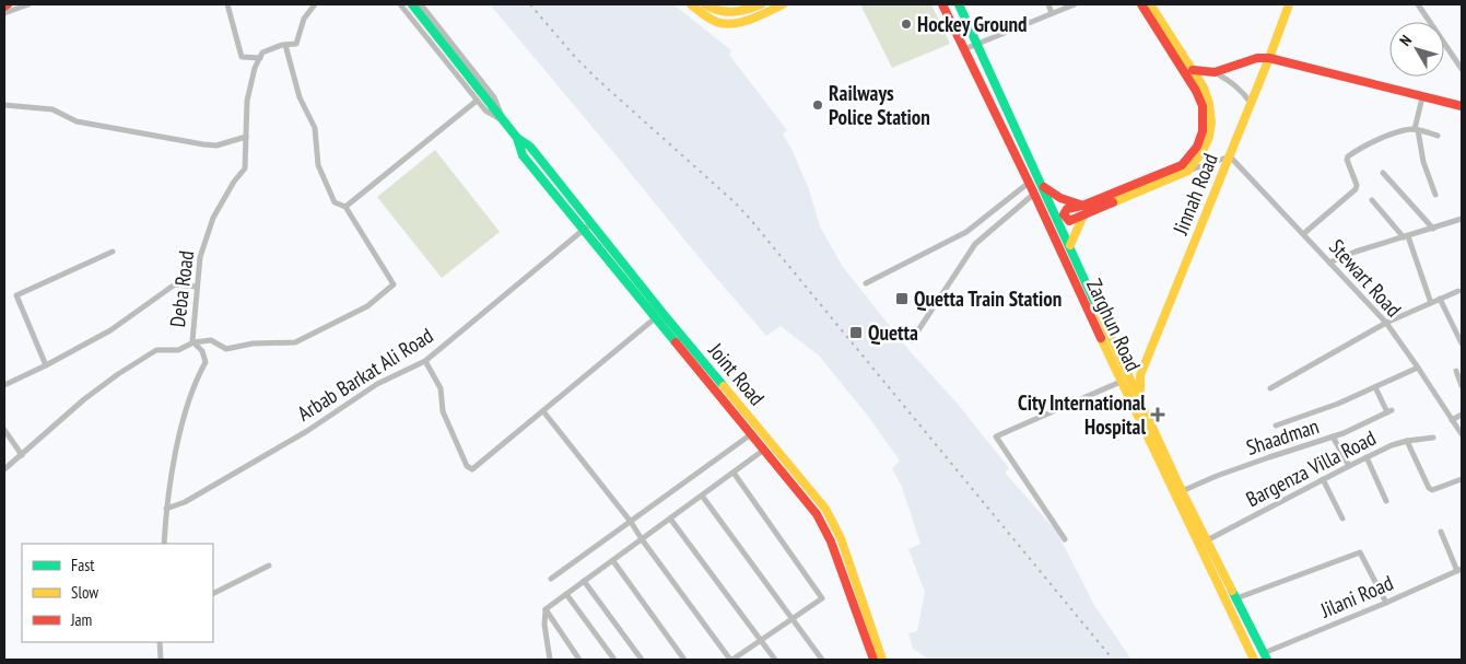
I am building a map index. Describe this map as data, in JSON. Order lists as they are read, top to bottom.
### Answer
{
  "streets": {
    "main road": ["Jinnah Road", "Zarghun Road", "Joint Road"],
    "street": [
      "Stewart Road",
      "Deba Road",
      "Arbab Barkat Ali Road",
      "Shaadman",
      "Bargenza Villa Road",
      "Jilani Road"
    ]
  },
  "crossings": [
    ["Jinnah Road", "Stewart Road"],
    ["Jinnah Road", "Zarghun Road"],
    ["Deba Road", "Arbab Barkat Ali Road"],
    ["Zarghun Road", "Shaadman"],
    ["Zarghun Road", "Bargenza Villa Road"],
    ["Zarghun Road", "Jilani Road"],
    ["Arbab Barkat Ali Road", "Joint Road"]
  ],
  "places": {
    "other": ["Hockey Ground", "Railways Police Station"],
    "transit": ["Quetta Train Station", "Quetta"],
    "health": ["City International Hospital"]
  },
  "legend": ["Fast", "Slow", "Jam"],
  "north": "top left"
}
